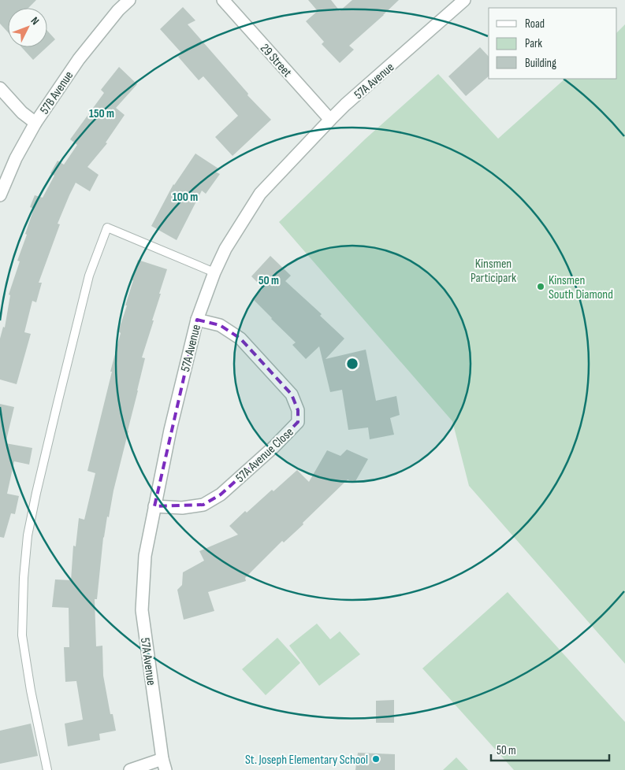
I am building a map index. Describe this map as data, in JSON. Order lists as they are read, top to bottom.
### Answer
{
  "streets": {
    "street": [
      "29 Street",
      "57A Avenue",
      "57B Avenue",
      "57A Avenue Close"
    ]
  },
  "crossings": [
    ["29 Street", "57A Avenue"],
    ["57A Avenue", "57A Avenue Close"]
  ],
  "parks": ["Kinsmen Participark"],
  "places": ["Kinsmen South Diamond", "St. Joseph Elementary School"],
  "legend": ["Road", "Park", "Building"],
  "scale_bar": "50 m",
  "north": "top right",
  "rings": ["150 m", "100 m", "50 m"]
}
